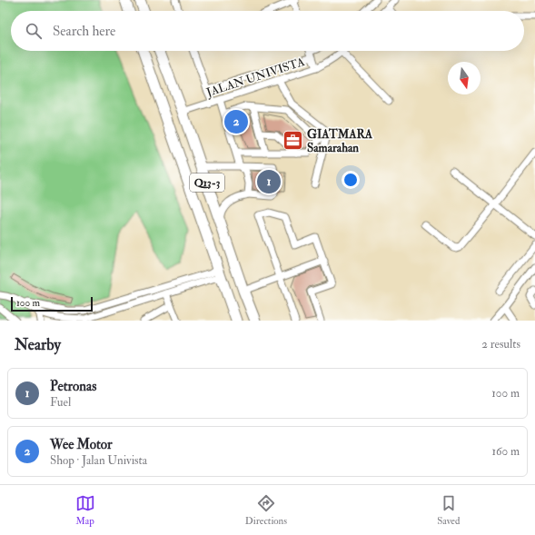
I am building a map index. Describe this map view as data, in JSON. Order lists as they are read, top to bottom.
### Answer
{
  "streets": {
    "highway": ["Q13-3"],
    "street": ["JALAN UNIVISTA"]
  },
  "crossings": [
    ["JALAN UNIVISTA", "Q13-3"]
  ],
  "places": {
    "office": ["GIATMARA Samarahan"]
  },
  "scale_bar": "100 m",
  "north": "bottom",
  "page": {
    "search": "Search here",
    "pins": ["2", "1"],
    "scale": "100 m",
    "heading": ["Nearby", "2 results"],
    "list": [
      {
        "mark": "1",
        "name": "Petronas",
        "note": "Fuel",
        "value": "100 m"
      },
      {
        "mark": "2",
        "name": "Wee Motor",
        "note": "Shop · Jalan Univista",
        "value": "160 m"
      }
    ],
    "nav": ["Map", "Directions", "Saved"]
  }
}
